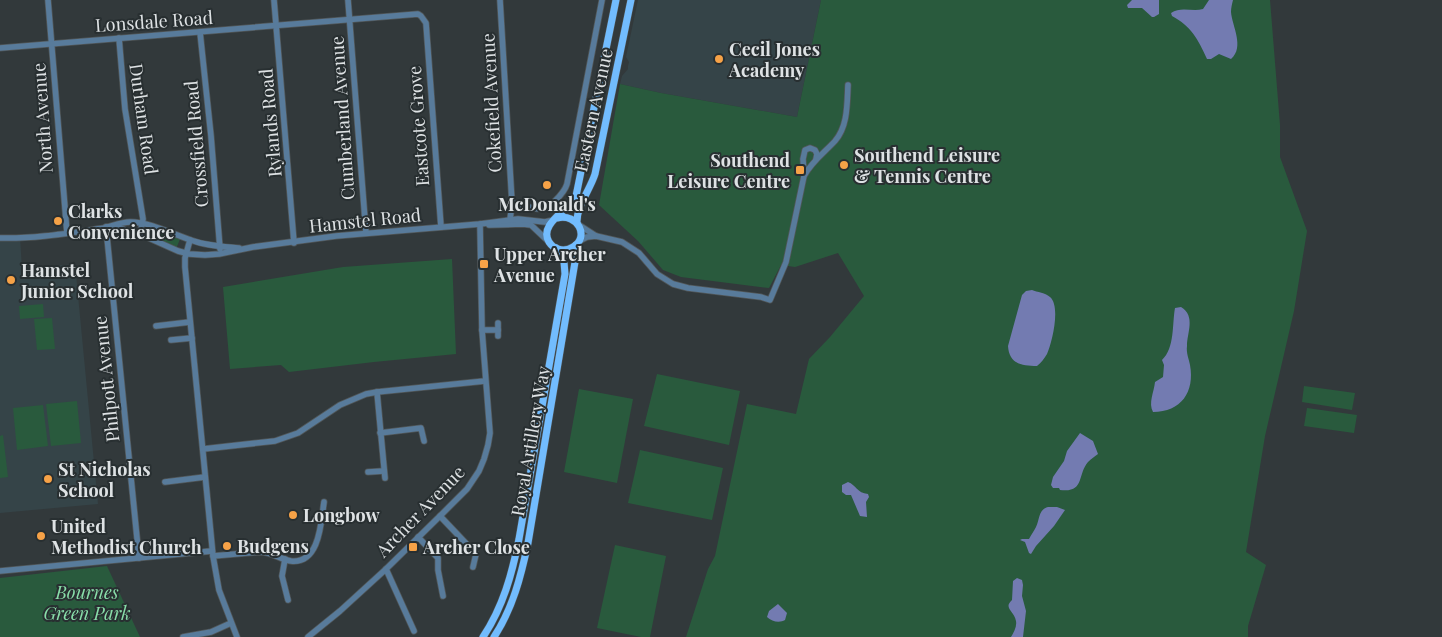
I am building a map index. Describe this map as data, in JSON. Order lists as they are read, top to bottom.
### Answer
{
  "streets": {
    "main road": ["Eastern Avenue", "Royal Artillery Way"],
    "street": [
      "Lonsdale Road",
      "Cokefield Avenue",
      "North Avenue",
      "Cumberland Avenue",
      "Durham Road",
      "Rylands Road",
      "Eastcote Grove",
      "Crossfield Road",
      "Hamstel Road",
      "Philpott Avenue",
      "Archer Avenue"
    ]
  },
  "crossings": [
    ["Lonsdale Road", "North Avenue"],
    ["Lonsdale Road", "Cumberland Avenue"],
    ["Lonsdale Road", "Durham Road"],
    ["Lonsdale Road", "Rylands Road"],
    ["Lonsdale Road", "Eastcote Grove"],
    ["Lonsdale Road", "Crossfield Road"],
    ["Cokefield Avenue", "Hamstel Road"],
    ["Eastern Avenue", "Hamstel Road"],
    ["Eastern Avenue", "Royal Artillery Way"],
    ["North Avenue", "Hamstel Road"],
    ["Cumberland Avenue", "Hamstel Road"],
    ["Durham Road", "Hamstel Road"],
    ["Rylands Road", "Hamstel Road"],
    ["Eastcote Grove", "Hamstel Road"],
    ["Crossfield Road", "Hamstel Road"],
    ["Hamstel Road", "Philpott Avenue"],
    ["Hamstel Road", "Royal Artillery Way"],
    ["Hamstel Road", "Archer Avenue"]
  ],
  "parks": ["Bournes Green Park"],
  "places": {
    "other": [
      "Cecil Jones Academy",
      "Southend Leisure & Tennis Centre",
      "McDonald's",
      "Clarks Convenience",
      "Hamstel Junior School",
      "St Nicholas School",
      "Longbow",
      "United Methodist Church",
      "Budgens"
    ],
    "transit": ["Southend Leisure Centre", "Upper Archer Avenue", "Archer Close"]
  }
}
